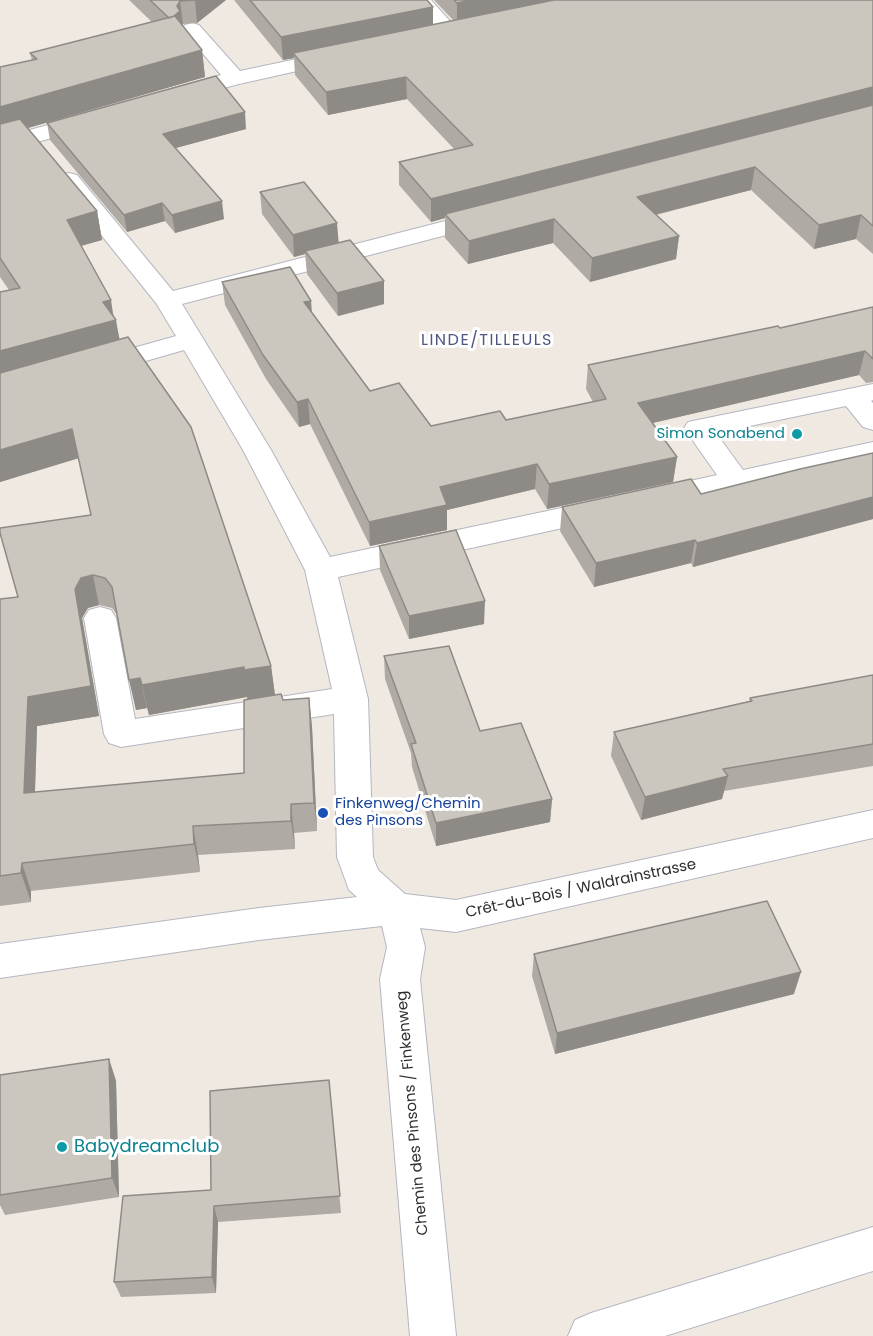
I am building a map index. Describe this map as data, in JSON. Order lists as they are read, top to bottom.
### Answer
{
  "streets": {
    "street": ["Crêt-du-Bois / Waldrainstrasse", "Chemin des Pinsons / Finkenweg"]
  },
  "crossings": [
    ["Crêt-du-Bois / Waldrainstrasse", "Chemin des Pinsons / Finkenweg"]
  ],
  "districts": ["LINDE/TILLEULS"],
  "places": ["Simon Sonabend", "Finkenweg/Chemin des Pinsons", "Babydreamclub"]
}
